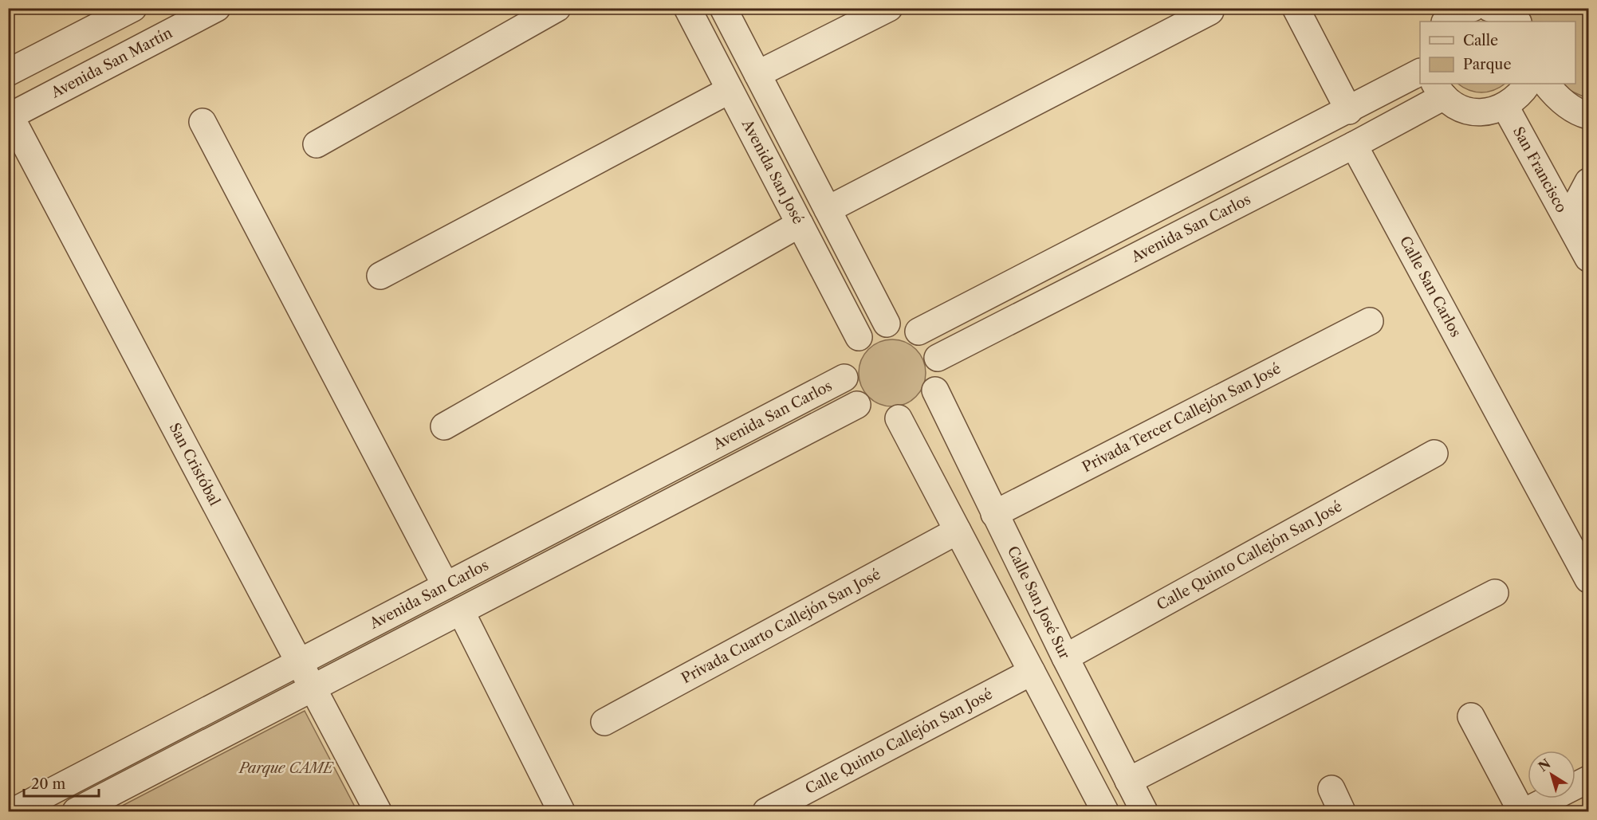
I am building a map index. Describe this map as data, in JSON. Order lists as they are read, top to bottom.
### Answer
{
  "streets": {
    "street": [
      "Avenida San Martín",
      "San Francisco",
      "Avenida San José",
      "Avenida San Carlos",
      "Calle San Carlos",
      "Privada Tercer Callejón San José",
      "San Cristóbal",
      "Calle Quinto Callejón San José",
      "Calle San José Sur",
      "Privada Cuarto Callejón San José"
    ]
  },
  "crossings": [
    ["Avenida San Martín", "San Cristóbal"],
    ["Avenida San José", "Avenida San Carlos"],
    ["Avenida San José", "Calle San José Sur"],
    ["Avenida San Carlos", "Calle San Carlos"],
    ["Avenida San Carlos", "San Cristóbal"],
    ["Avenida San Carlos", "Calle San José Sur"],
    ["Privada Tercer Callejón San José", "Calle San José Sur"],
    ["Calle Quinto Callejón San José", "Calle San José Sur"]
  ],
  "parks": ["Parque CAME"],
  "legend": ["Calle", "Parque"],
  "scale_bar": "20 m",
  "north": "top left"
}
